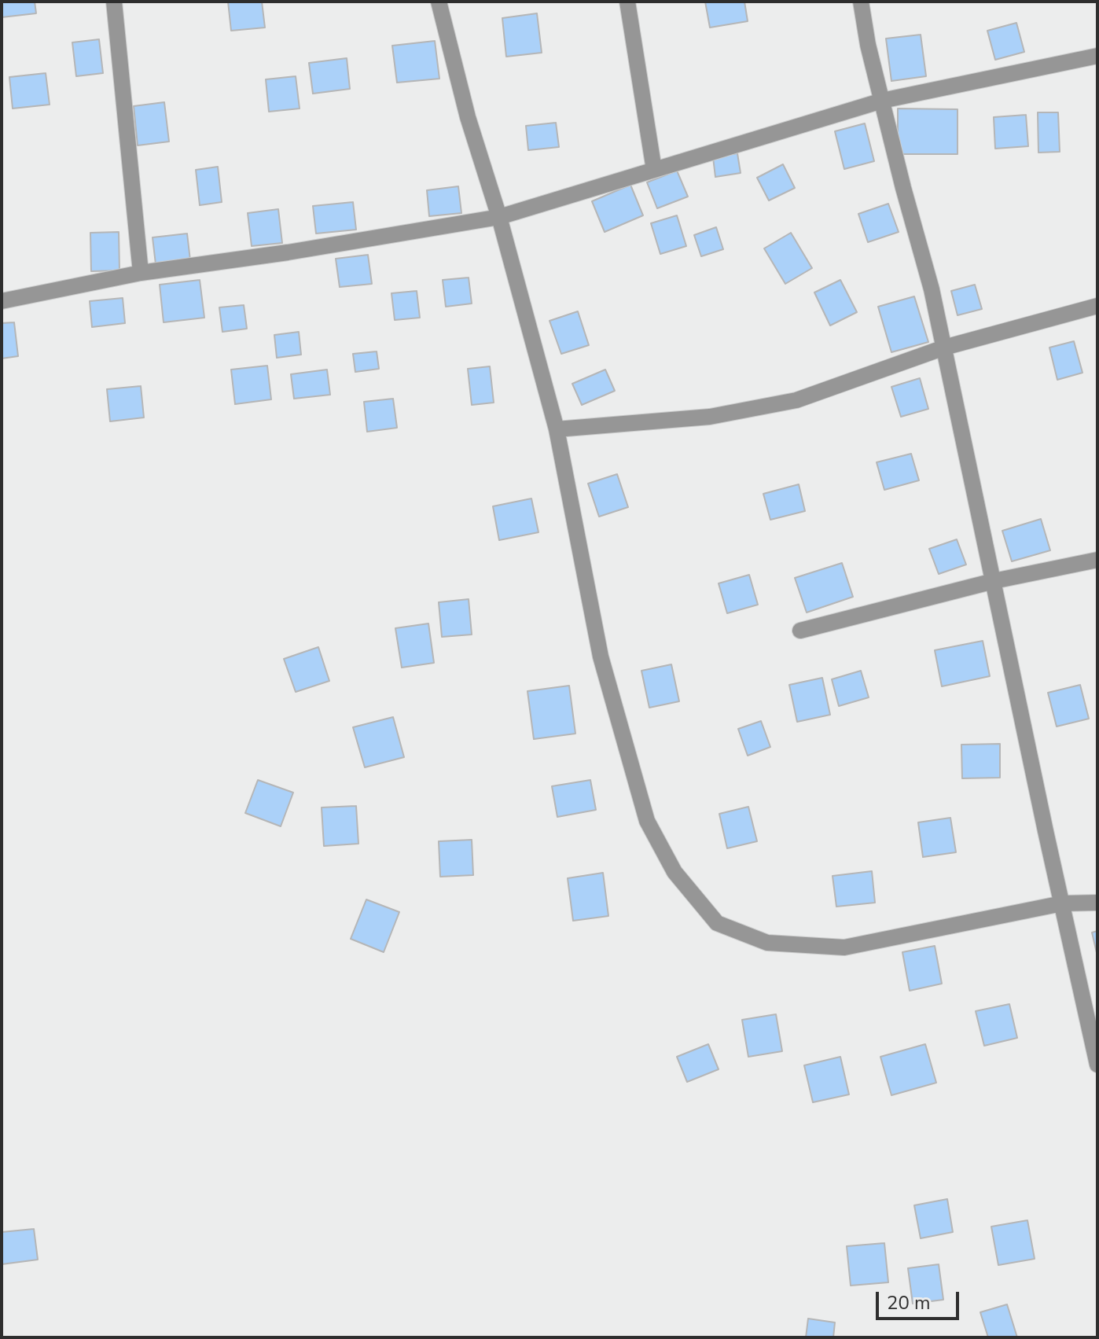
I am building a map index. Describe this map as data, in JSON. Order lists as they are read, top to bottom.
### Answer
{
  "scale_bar": "20 m"
}
